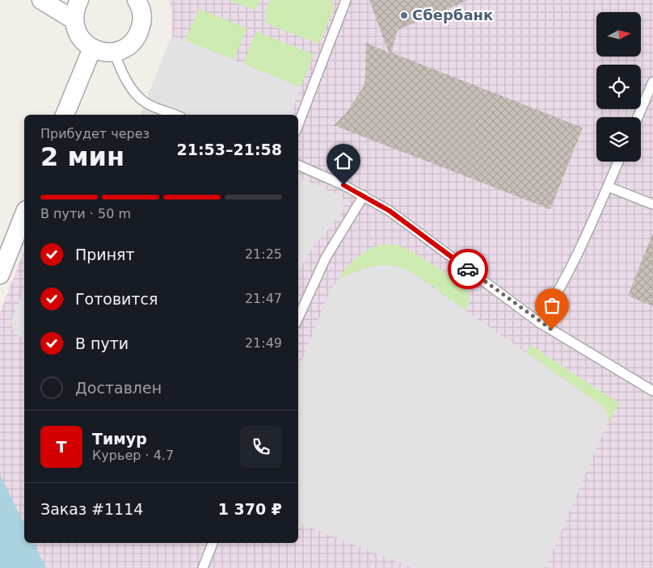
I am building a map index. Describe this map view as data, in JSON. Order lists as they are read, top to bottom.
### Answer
{
  "places": ["Сбербанк"],
  "north": "right",
  "page": {
    "heading": ["2 мин", "Прибудет через", "21:53–21:58"],
    "panel": [
      "Тимур",
      "Курьер · 4.7",
      "Заказ #1114",
      "1 370 ₽"
    ],
    "bar": "В пути · 50 m",
    "list": [
      ["Принят", "21:25"],
      ["Готовится", "21:47"],
      ["В пути", "21:49"],
      "Доставлен"
    ],
    "round": "Т"
  }
}
